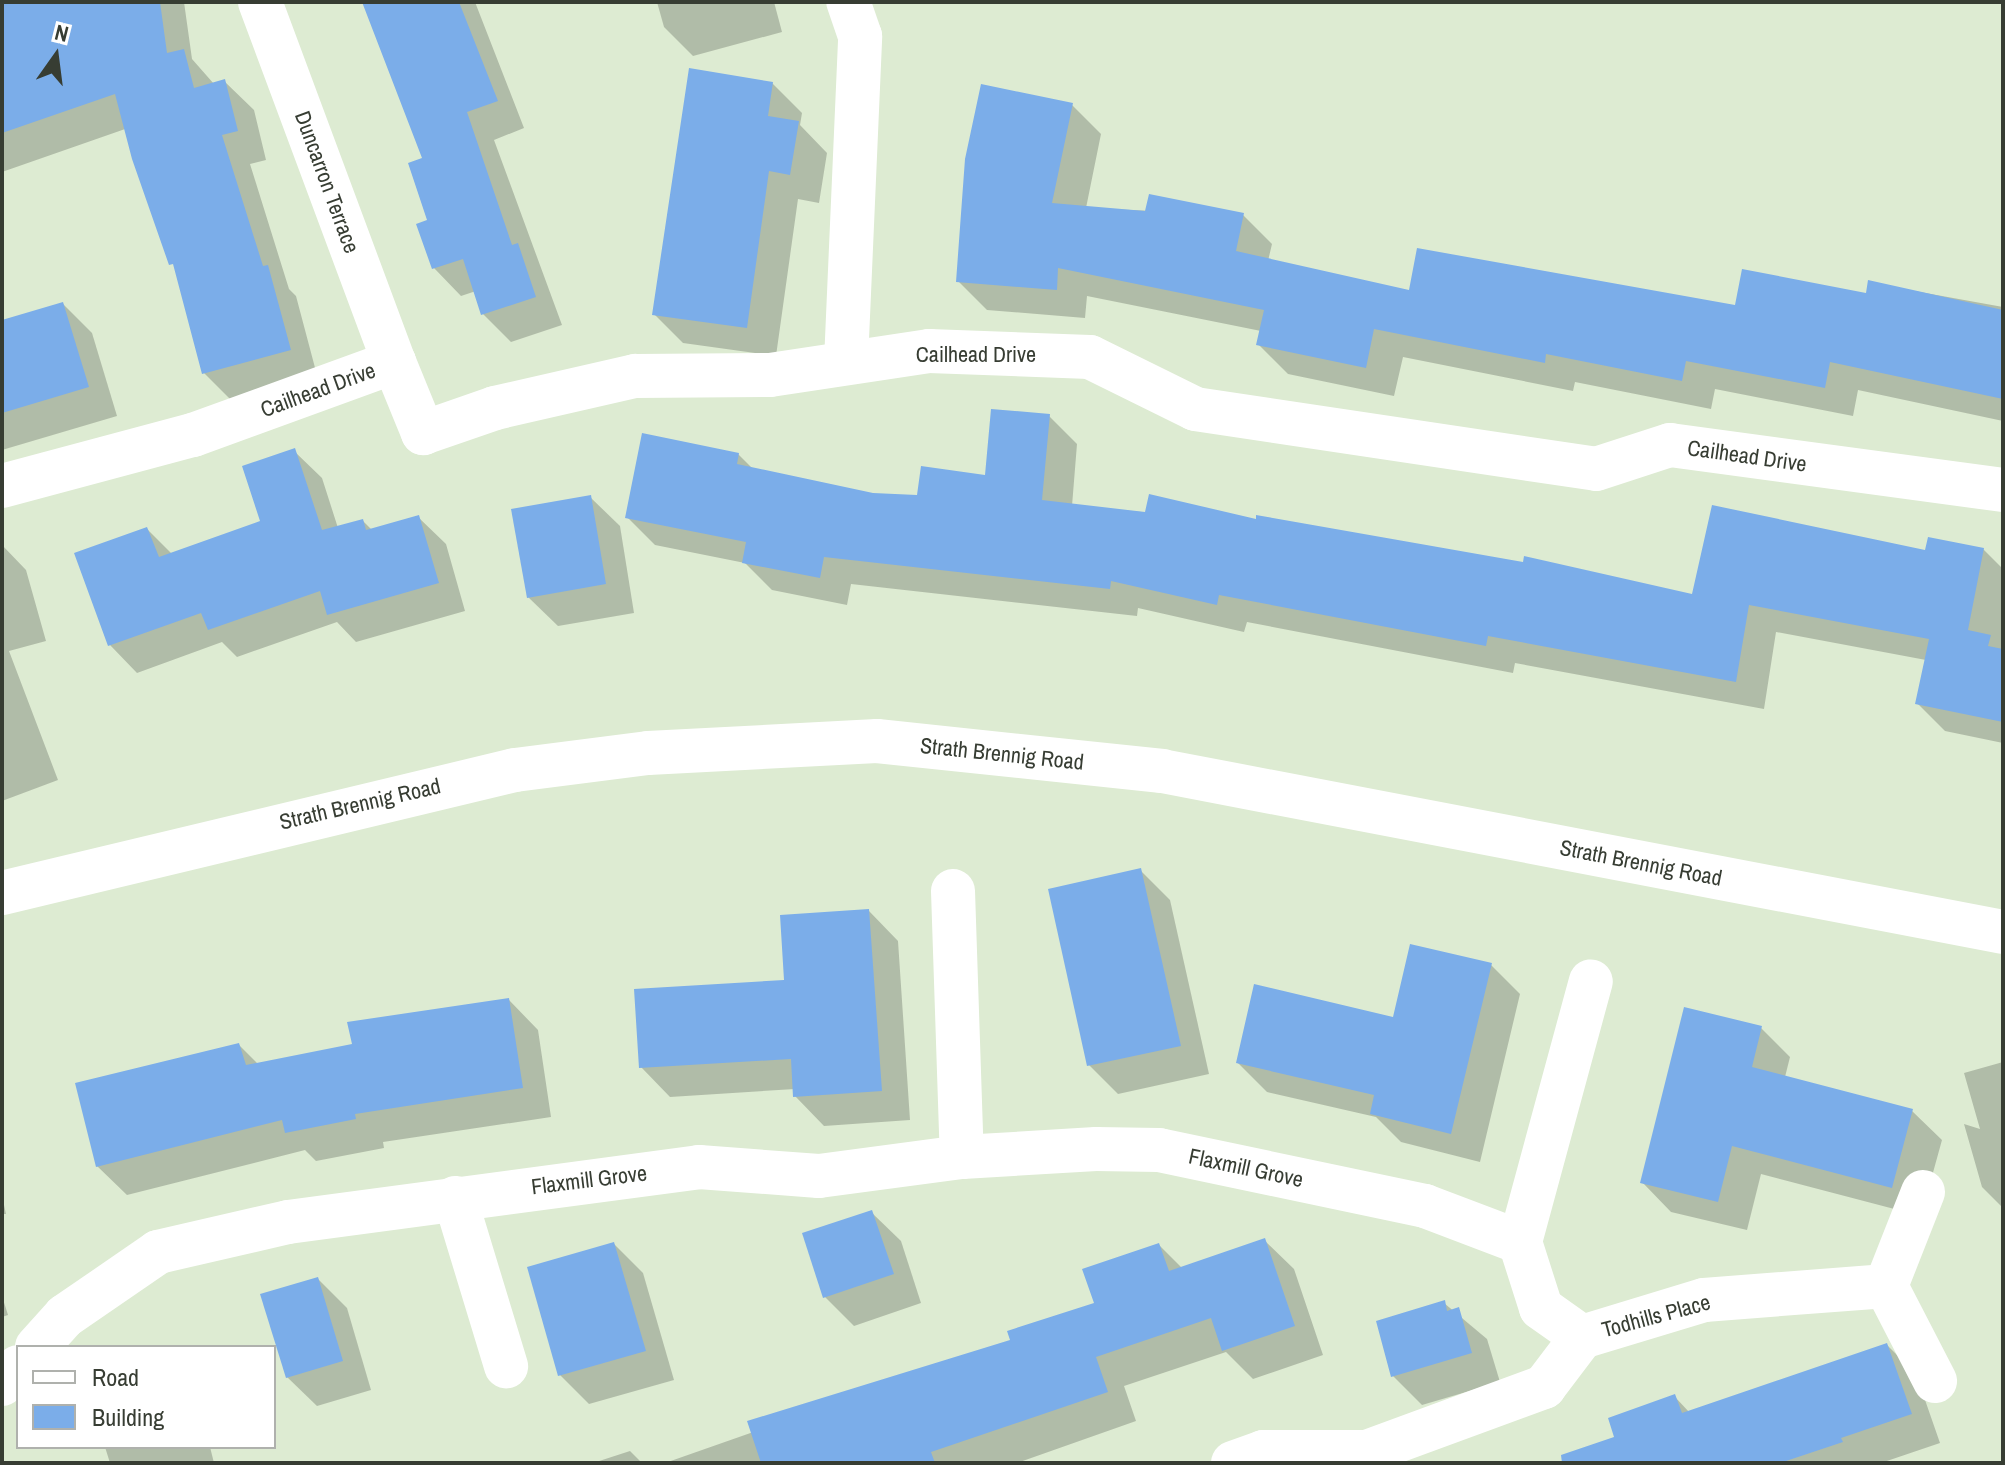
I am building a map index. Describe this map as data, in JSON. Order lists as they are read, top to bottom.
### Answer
{
  "streets": {
    "street": [
      "Duncarron Terrace",
      "Cailhead Drive",
      "Strath Brennig Road",
      "Flaxmill Grove",
      "Todhills Place"
    ]
  },
  "crossings": [
    ["Duncarron Terrace", "Cailhead Drive"]
  ],
  "legend": ["Road", "Building"],
  "north": "top"
}
